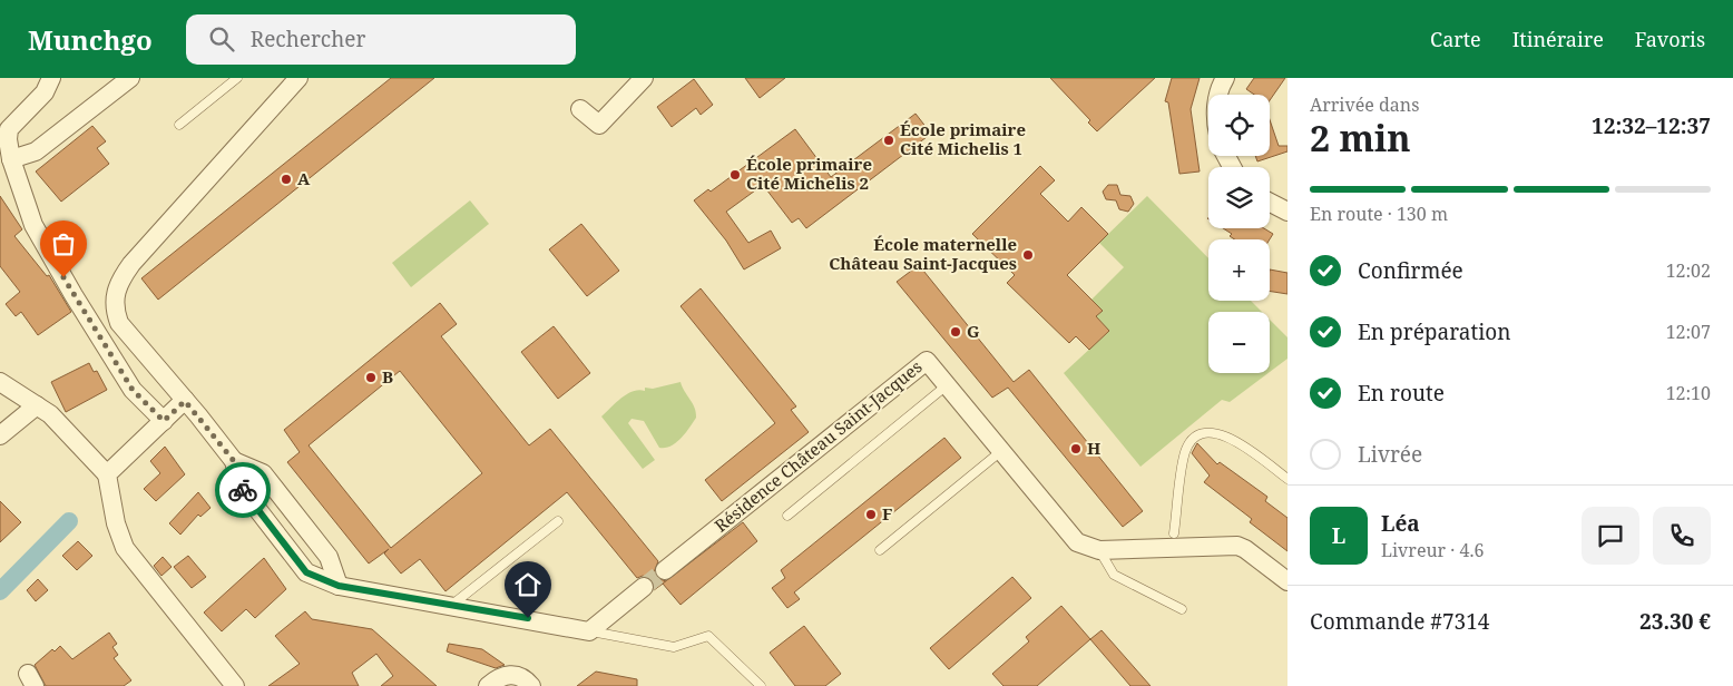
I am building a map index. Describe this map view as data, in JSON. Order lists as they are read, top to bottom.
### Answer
{
  "streets": {
    "street": ["Résidence Château Saint-Jacques"]
  },
  "places": [
    "École primaire Cité Michelis 1",
    "École primaire Cité Michelis 2",
    "A",
    "École maternelle Château Saint-Jacques",
    "G",
    "B",
    "H",
    "F"
  ],
  "page": {
    "header": "Munchgo",
    "search": "Rechercher",
    "nav": ["Carte", "Itinéraire", "Favoris"],
    "heading": ["2 min", "Arrivée dans", "12:32–12:37"],
    "panel": [
      "Léa",
      "Livreur · 4.6",
      "Commande #7314",
      "23.30 €"
    ],
    "map_buttons": ["+", "−"],
    "bar": "En route · 130 m",
    "list": [
      ["Confirmée", "12:02"],
      ["En préparation", "12:07"],
      ["En route", "12:10"],
      "Livrée"
    ],
    "round": "L"
  }
}
